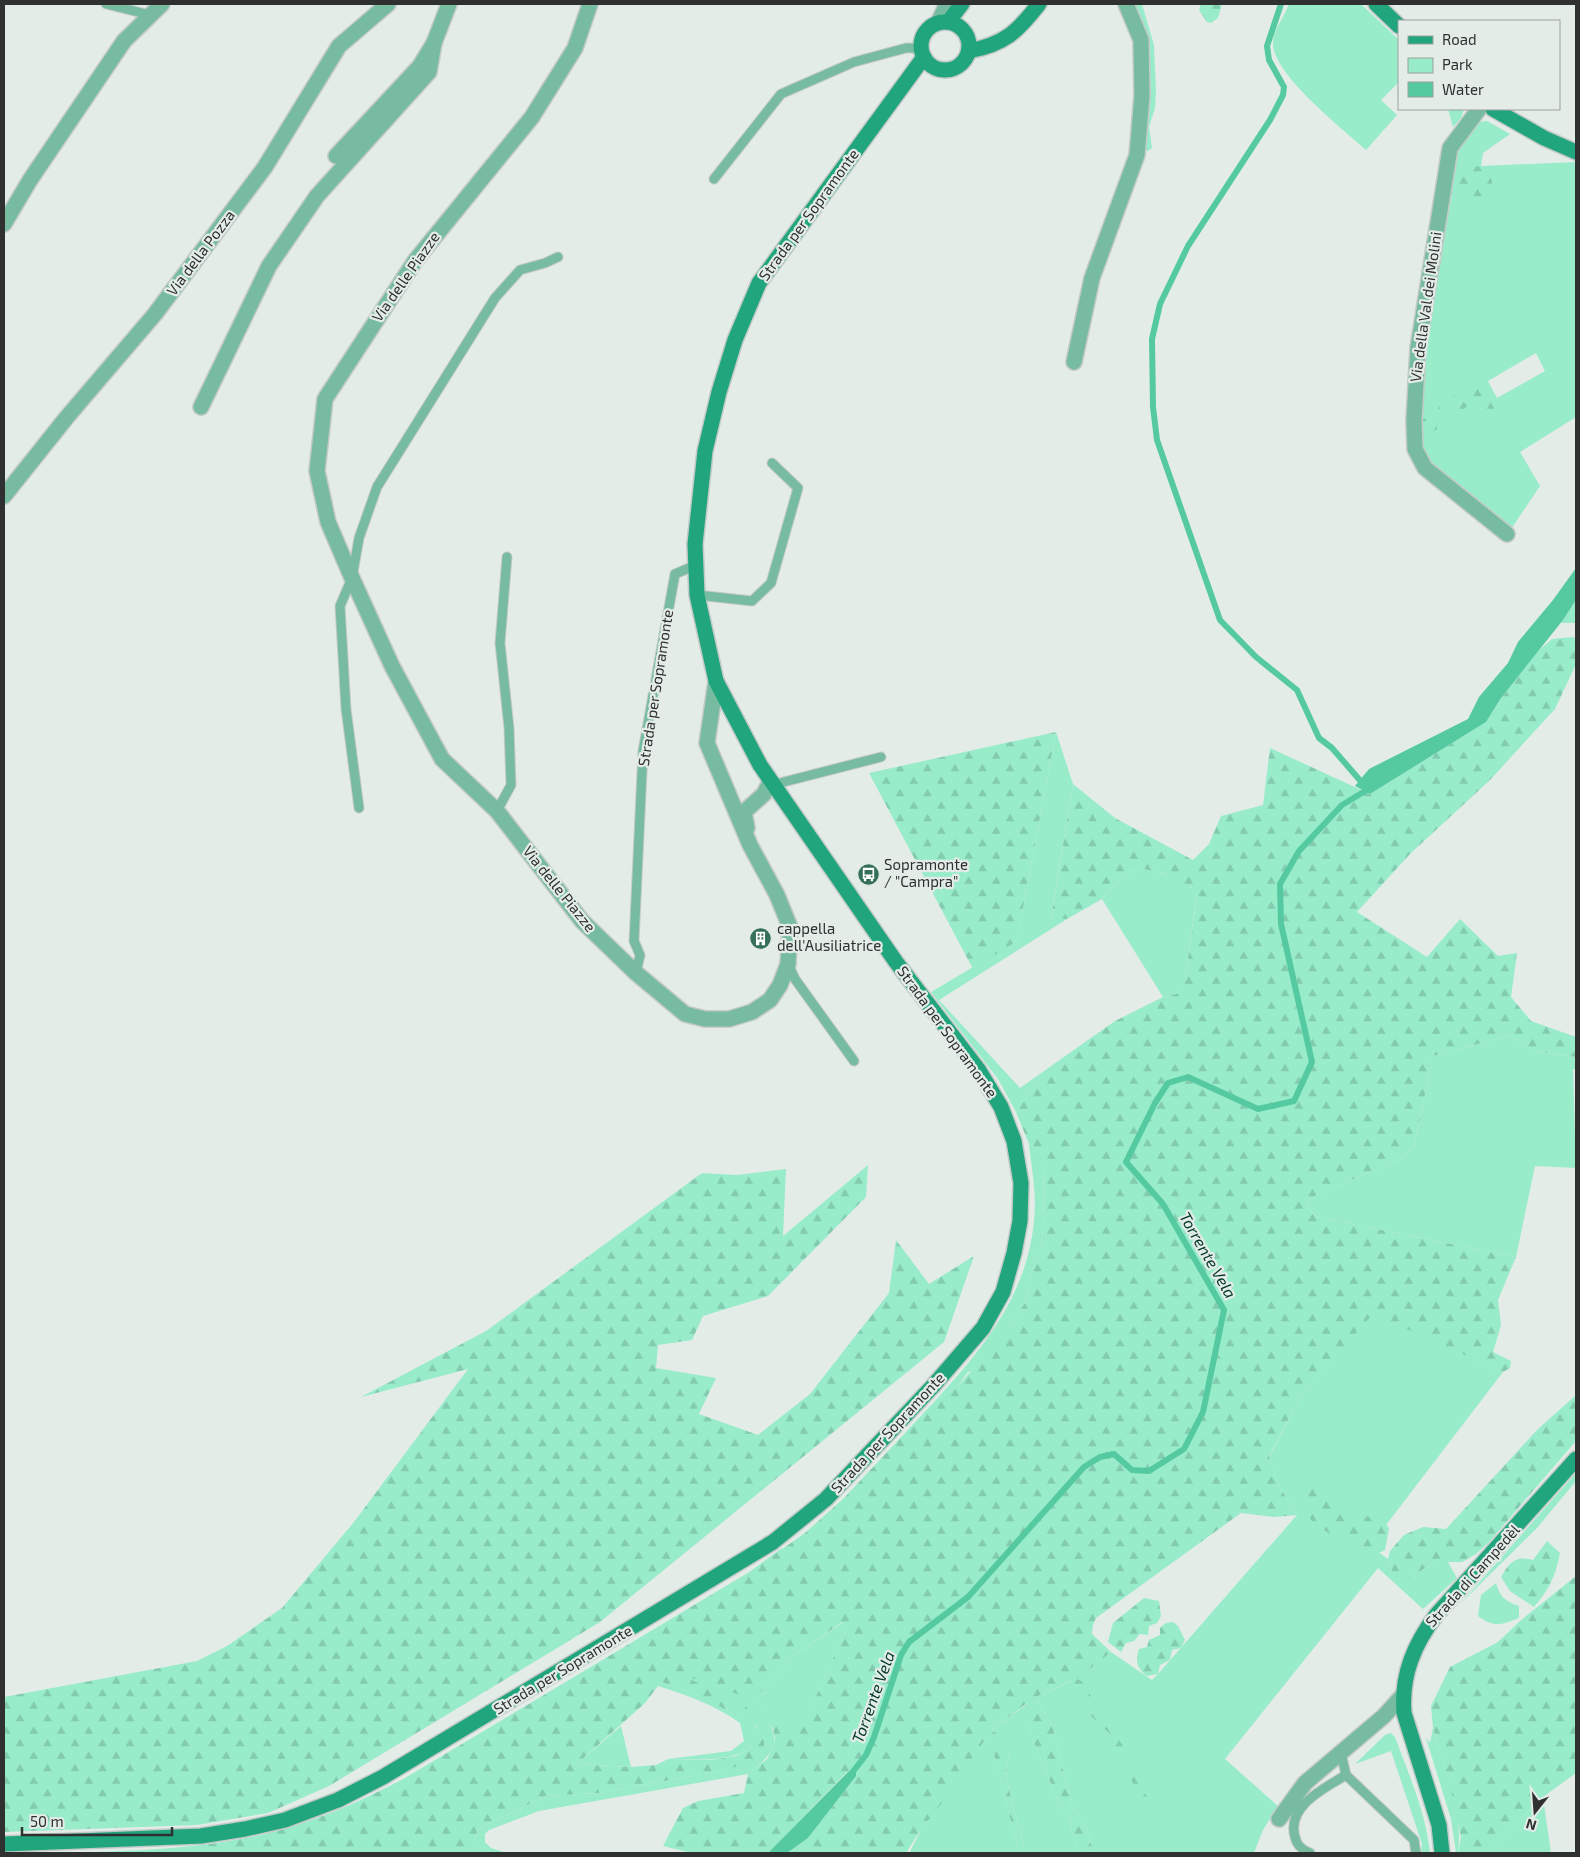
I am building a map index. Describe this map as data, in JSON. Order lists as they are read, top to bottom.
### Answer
{
  "streets": {
    "main road": ["Strada per Sopramonte", "Strada di Campedèl"],
    "street": ["Via della Pozza", "Via delle Piazze", "Via della Val dei Molini"]
  },
  "crossings": [
    ["Strada per Sopramonte", "Via delle Piazze"]
  ],
  "water": ["Torrente Vela"],
  "places": {
    "bus stop": ["Sopramonte / \"Campra\""],
    "building": ["cappella dell'Ausiliatrice"]
  },
  "legend": ["Road", "Park", "Water"],
  "scale_bar": "50 m",
  "north": "bottom"
}
